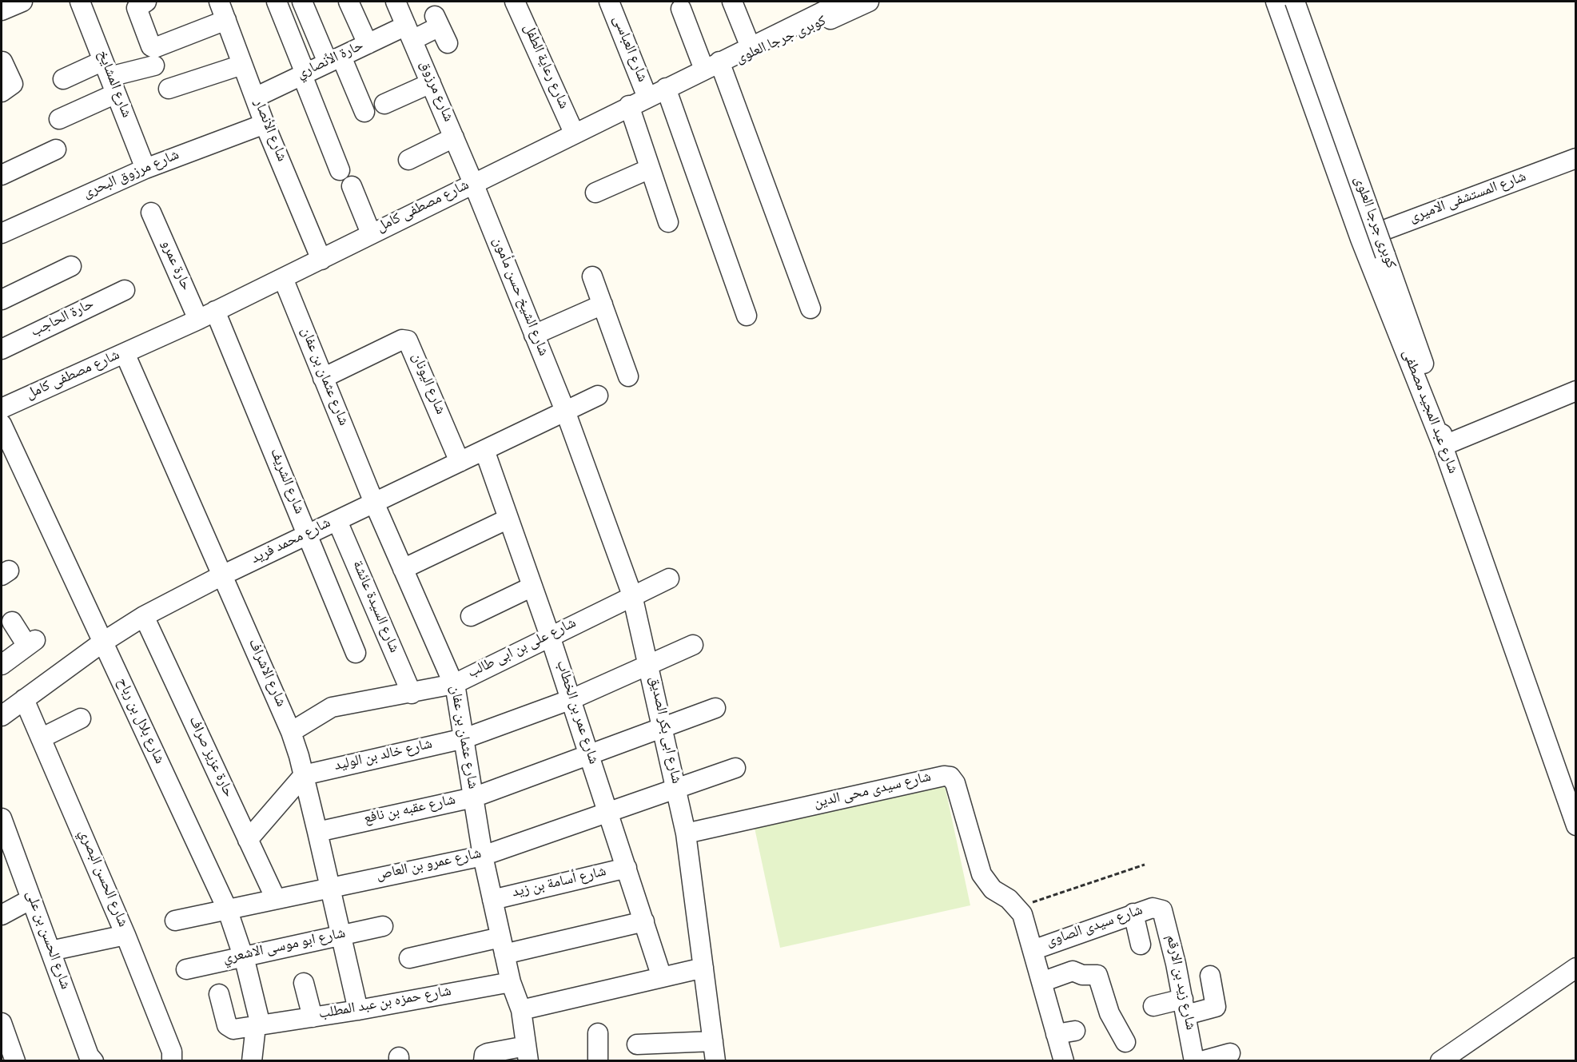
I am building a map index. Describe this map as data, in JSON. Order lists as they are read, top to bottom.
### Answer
{
  "streets": {
    "street": [
      "كوبرى جرجا العلوى",
      "شارع العباسى",
      "حارة الأنصاري",
      "شارع رعاية الطفل",
      "شارع المشايخ",
      "شارع مرزوق",
      "شارع الأنصار",
      "شارع مرزوق البحرى",
      "شارع المستشفى الاميرى",
      "شارع مصطفى كامل",
      "حارة عمرو",
      "شارع الشيخ حسن مأمون",
      "حارة الحاجب",
      "شارع عثمان بن عفان",
      "شارع اليونان",
      "شارع عبد المجيد مصطفى",
      "شارع الشريف",
      "شارع محمد فريد",
      "شارع السيدة عائشة",
      "شارع على بن ابى طالب",
      "شارع الاشراف",
      "شارع عمر بن الخطاب",
      "شارع بلال بن رباح",
      "شارع ابى بكر الصديق",
      "شارع خالد بن الوليد",
      "حارة عزيز صراف",
      "شارع سيدى محى الدين",
      "شارع عقبه بن نافع",
      "شارع عمرو بن العاص",
      "شارع الحسن البصري",
      "شارع أسامة بن زيد",
      "شارع سيدى الصاوى",
      "شارع الحسن بن على",
      "شارع ابو موسى الاشعري",
      "شارع زيد بن الارقم",
      "شارع حمزه بن عبد المطلب"
    ]
  },
  "crossings": [
    ["كوبرى جرجا العلوى", "شارع مصطفى كامل"],
    ["كوبرى جرجا العلوى", "شارع عبد المجيد مصطفى"],
    ["شارع العباسى", "شارع مصطفى كامل"],
    ["حارة الأنصاري", "شارع مرزوق"],
    ["حارة الأنصاري", "شارع الأنصار"],
    ["شارع رعاية الطفل", "شارع مصطفى كامل"],
    ["شارع المشايخ", "شارع مرزوق البحرى"],
    ["شارع مرزوق", "شارع مصطفى كامل"],
    ["شارع مرزوق", "شارع الشيخ حسن مأمون"],
    ["شارع الأنصار", "شارع مرزوق البحرى"],
    ["شارع الأنصار", "شارع مصطفى كامل"],
    ["شارع المستشفى الاميرى", "شارع عبد المجيد مصطفى"],
    ["شارع مصطفى كامل", "حارة عمرو"],
    ["شارع مصطفى كامل", "شارع الشيخ حسن مأمون"],
    ["شارع مصطفى كامل", "شارع عثمان بن عفان"],
    ["شارع مصطفى كامل", "شارع الشريف"],
    ["شارع مصطفى كامل", "شارع الاشراف"],
    ["شارع الشيخ حسن مأمون", "شارع محمد فريد"],
    ["شارع الشيخ حسن مأمون", "شارع ابى بكر الصديق"],
    ["شارع عثمان بن عفان", "شارع اليونان"],
    ["شارع عثمان بن عفان", "شارع محمد فريد"],
    ["شارع عثمان بن عفان", "شارع على بن ابى طالب"],
    ["شارع عثمان بن عفان", "شارع خالد بن الوليد"],
    ["شارع عثمان بن عفان", "شارع عقبه بن نافع"],
    ["شارع عثمان بن عفان", "شارع عمرو بن العاص"],
    ["شارع عثمان بن عفان", "شارع أسامة بن زيد"],
    ["شارع عثمان بن عفان", "شارع حمزه بن عبد المطلب"],
    ["شارع اليونان", "شارع محمد فريد"],
    ["شارع الشريف", "شارع محمد فريد"],
    ["شارع محمد فريد", "شارع السيدة عائشة"],
    ["شارع محمد فريد", "شارع الاشراف"],
    ["شارع محمد فريد", "شارع عمر بن الخطاب"],
    ["شارع محمد فريد", "شارع بلال بن رباح"],
    ["شارع محمد فريد", "شارع ابى بكر الصديق"],
    ["شارع محمد فريد", "حارة عزيز صراف"],
    ["شارع محمد فريد", "شارع الحسن البصري"],
    ["شارع السيدة عائشة", "شارع على بن ابى طالب"],
    ["شارع على بن ابى طالب", "شارع الاشراف"],
    ["شارع على بن ابى طالب", "شارع عمر بن الخطاب"],
    ["شارع على بن ابى طالب", "شارع ابى بكر الصديق"],
    ["شارع الاشراف", "شارع خالد بن الوليد"],
    ["شارع الاشراف", "شارع عقبه بن نافع"],
    ["شارع الاشراف", "شارع عمرو بن العاص"],
    ["شارع الاشراف", "شارع ابو موسى الاشعري"],
    ["شارع الاشراف", "شارع حمزه بن عبد المطلب"],
    ["شارع عمر بن الخطاب", "شارع خالد بن الوليد"],
    ["شارع عمر بن الخطاب", "شارع عقبه بن نافع"],
    ["شارع عمر بن الخطاب", "شارع عمرو بن العاص"],
    ["شارع عمر بن الخطاب", "شارع أسامة بن زيد"],
    ["شارع بلال بن رباح", "شارع عمرو بن العاص"],
    ["شارع بلال بن رباح", "شارع ابو موسى الاشعري"],
    ["شارع بلال بن رباح", "شارع حمزه بن عبد المطلب"],
    ["شارع ابى بكر الصديق", "شارع خالد بن الوليد"],
    ["شارع ابى بكر الصديق", "شارع سيدى محى الدين"],
    ["شارع ابى بكر الصديق", "شارع عقبه بن نافع"],
    ["شارع ابى بكر الصديق", "شارع عمرو بن العاص"],
    ["حارة عزيز صراف", "شارع عمرو بن العاص"],
    ["شارع سيدى الصاوى", "شارع زيد بن الارقم"]
  ]
}
